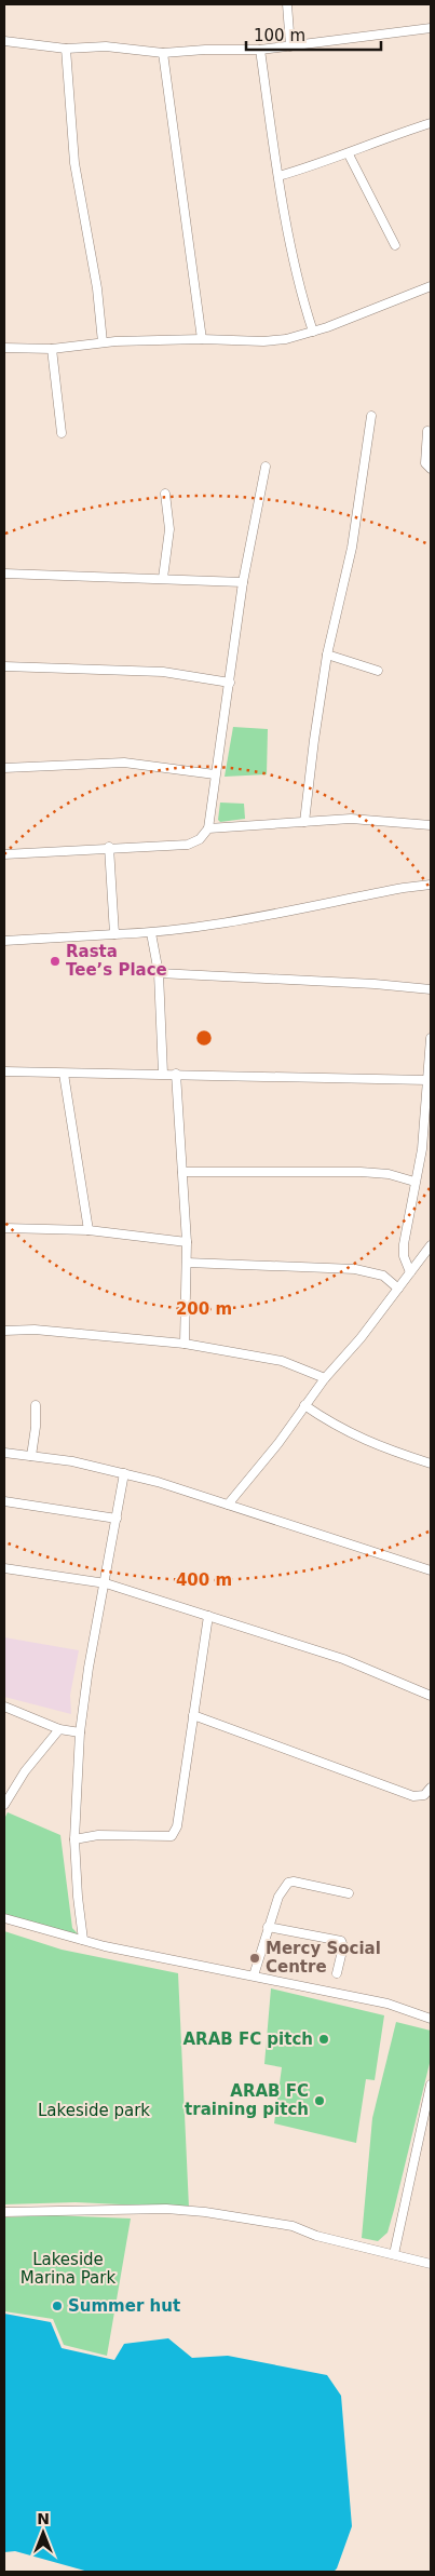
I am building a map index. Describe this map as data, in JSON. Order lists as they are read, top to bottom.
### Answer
{
  "parks": ["Lakeside park", "Lakeside Marina Park"],
  "places": [
    "Rasta Tee’s Place",
    "Mercy Social Centre",
    "ARAB FC pitch",
    "ARAB FC training pitch",
    "Summer hut"
  ],
  "scale_bar": "100 m",
  "north": "top",
  "rings": ["200 m", "400 m"]
}
